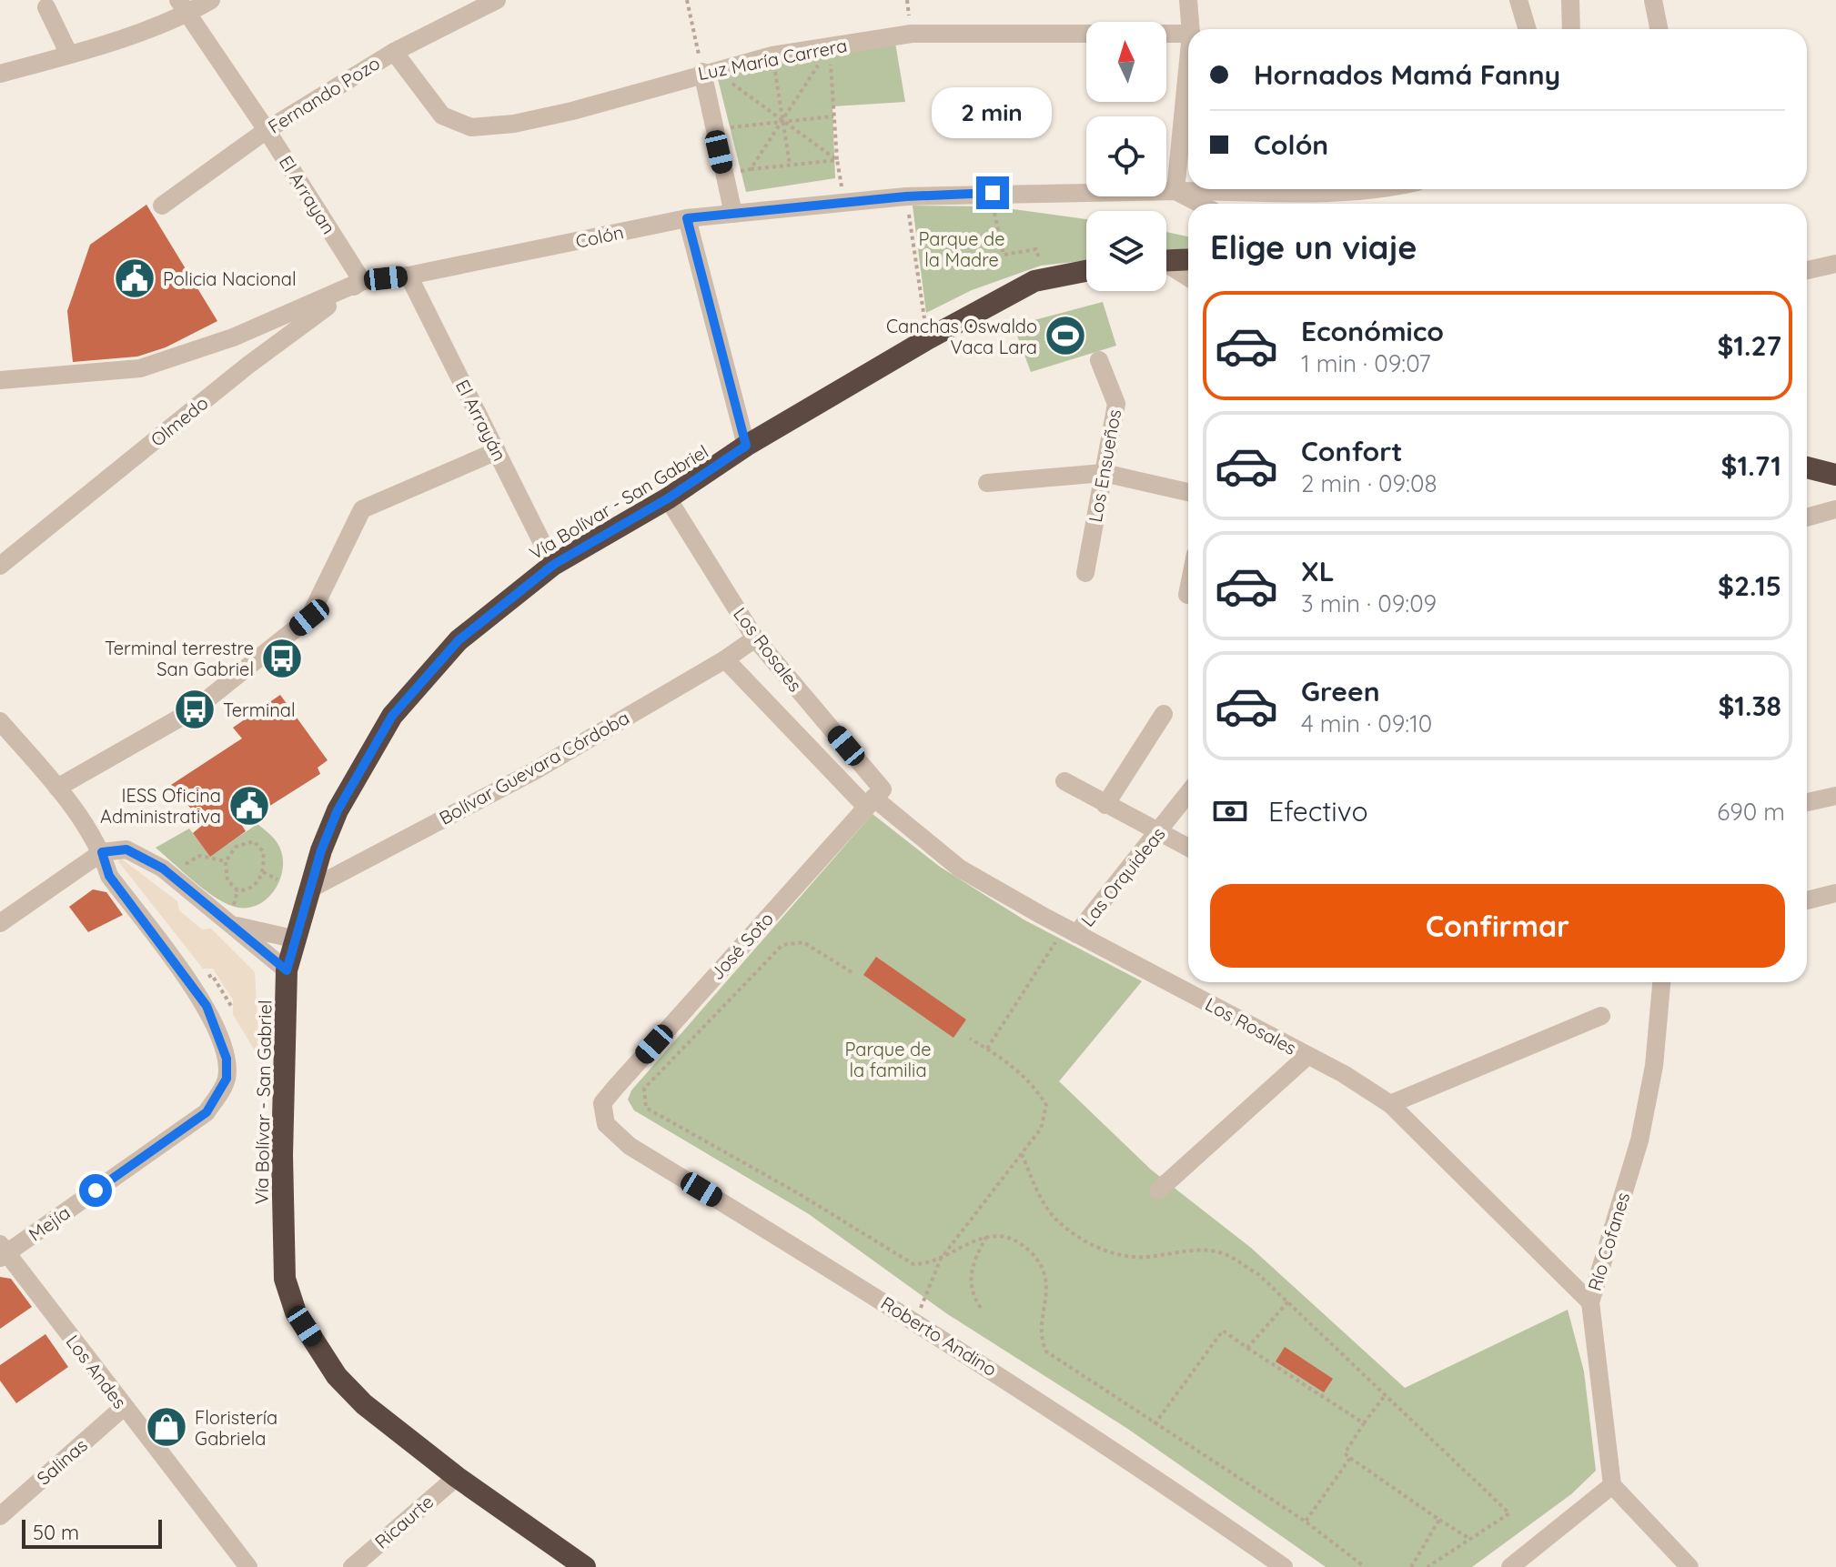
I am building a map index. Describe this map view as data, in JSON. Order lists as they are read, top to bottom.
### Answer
{
  "streets": {
    "highway": ["Vía Bolívar - San Gabriel"],
    "street": [
      "Luz María Carrera",
      "Fernando Pozo",
      "El Arrayan",
      "Colón",
      "El Arrayán",
      "Olmedo",
      "Los Ensueños",
      "Los Rosales",
      "Bolívar Guevara Córdoba",
      "Las Orquideas",
      "José Soto",
      "Mejía",
      "Río Cofanes",
      "Roberto Andino",
      "Los Andes",
      "Salinas",
      "Ricaurte"
    ]
  },
  "crossings": [
    ["Luz María Carrera", "Fernando Pozo"],
    ["Fernando Pozo", "El Arrayan"],
    ["El Arrayan", "Colón"],
    ["El Arrayan", "Olmedo"],
    ["Colón", "El Arrayán"],
    ["Colón", "Olmedo"],
    ["El Arrayán", "Vía Bolívar - San Gabriel"],
    ["Vía Bolívar - San Gabriel", "Los Rosales"],
    ["Vía Bolívar - San Gabriel", "Bolívar Guevara Córdoba"],
    ["Vía Bolívar - San Gabriel", "Ricaurte"],
    ["Los Rosales", "Bolívar Guevara Córdoba"],
    ["Los Rosales", "Las Orquideas"],
    ["Los Rosales", "José Soto"],
    ["Los Rosales", "Río Cofanes"],
    ["José Soto", "Roberto Andino"],
    ["Mejía", "Los Andes"],
    ["Los Andes", "Salinas"]
  ],
  "parks": ["Parque de la Madre", "Parque de la familia"],
  "places": {
    "public building": ["Policia Nacional", "IESS Oficina Administrativa"],
    "sports": ["Canchas Oswaldo Vaca Lara"],
    "bus stop": ["Terminal terrestre San Gabriel", "Terminal"],
    "shop": ["Floristería Gabriela"]
  },
  "scale_bar": "50 m",
  "north": "top",
  "page": {
    "banner": ["Hornados Mamá Fanny", "Colón"],
    "bubble": "2 min",
    "heading": "Elige un viaje",
    "list": [
      {
        "name": "Económico",
        "note": "1 min · 09:07",
        "value": "$1.27"
      },
      {
        "name": "Confort",
        "note": "2 min · 09:08",
        "value": "$1.71"
      },
      {
        "name": "XL",
        "note": "3 min · 09:09",
        "value": "$2.15"
      },
      {
        "name": "Green",
        "note": "4 min · 09:10",
        "value": "$1.38"
      }
    ],
    "pay": ["Efectivo", "690 m"],
    "buttons": "Confirmar",
    "scale": "50 m"
  }
}
